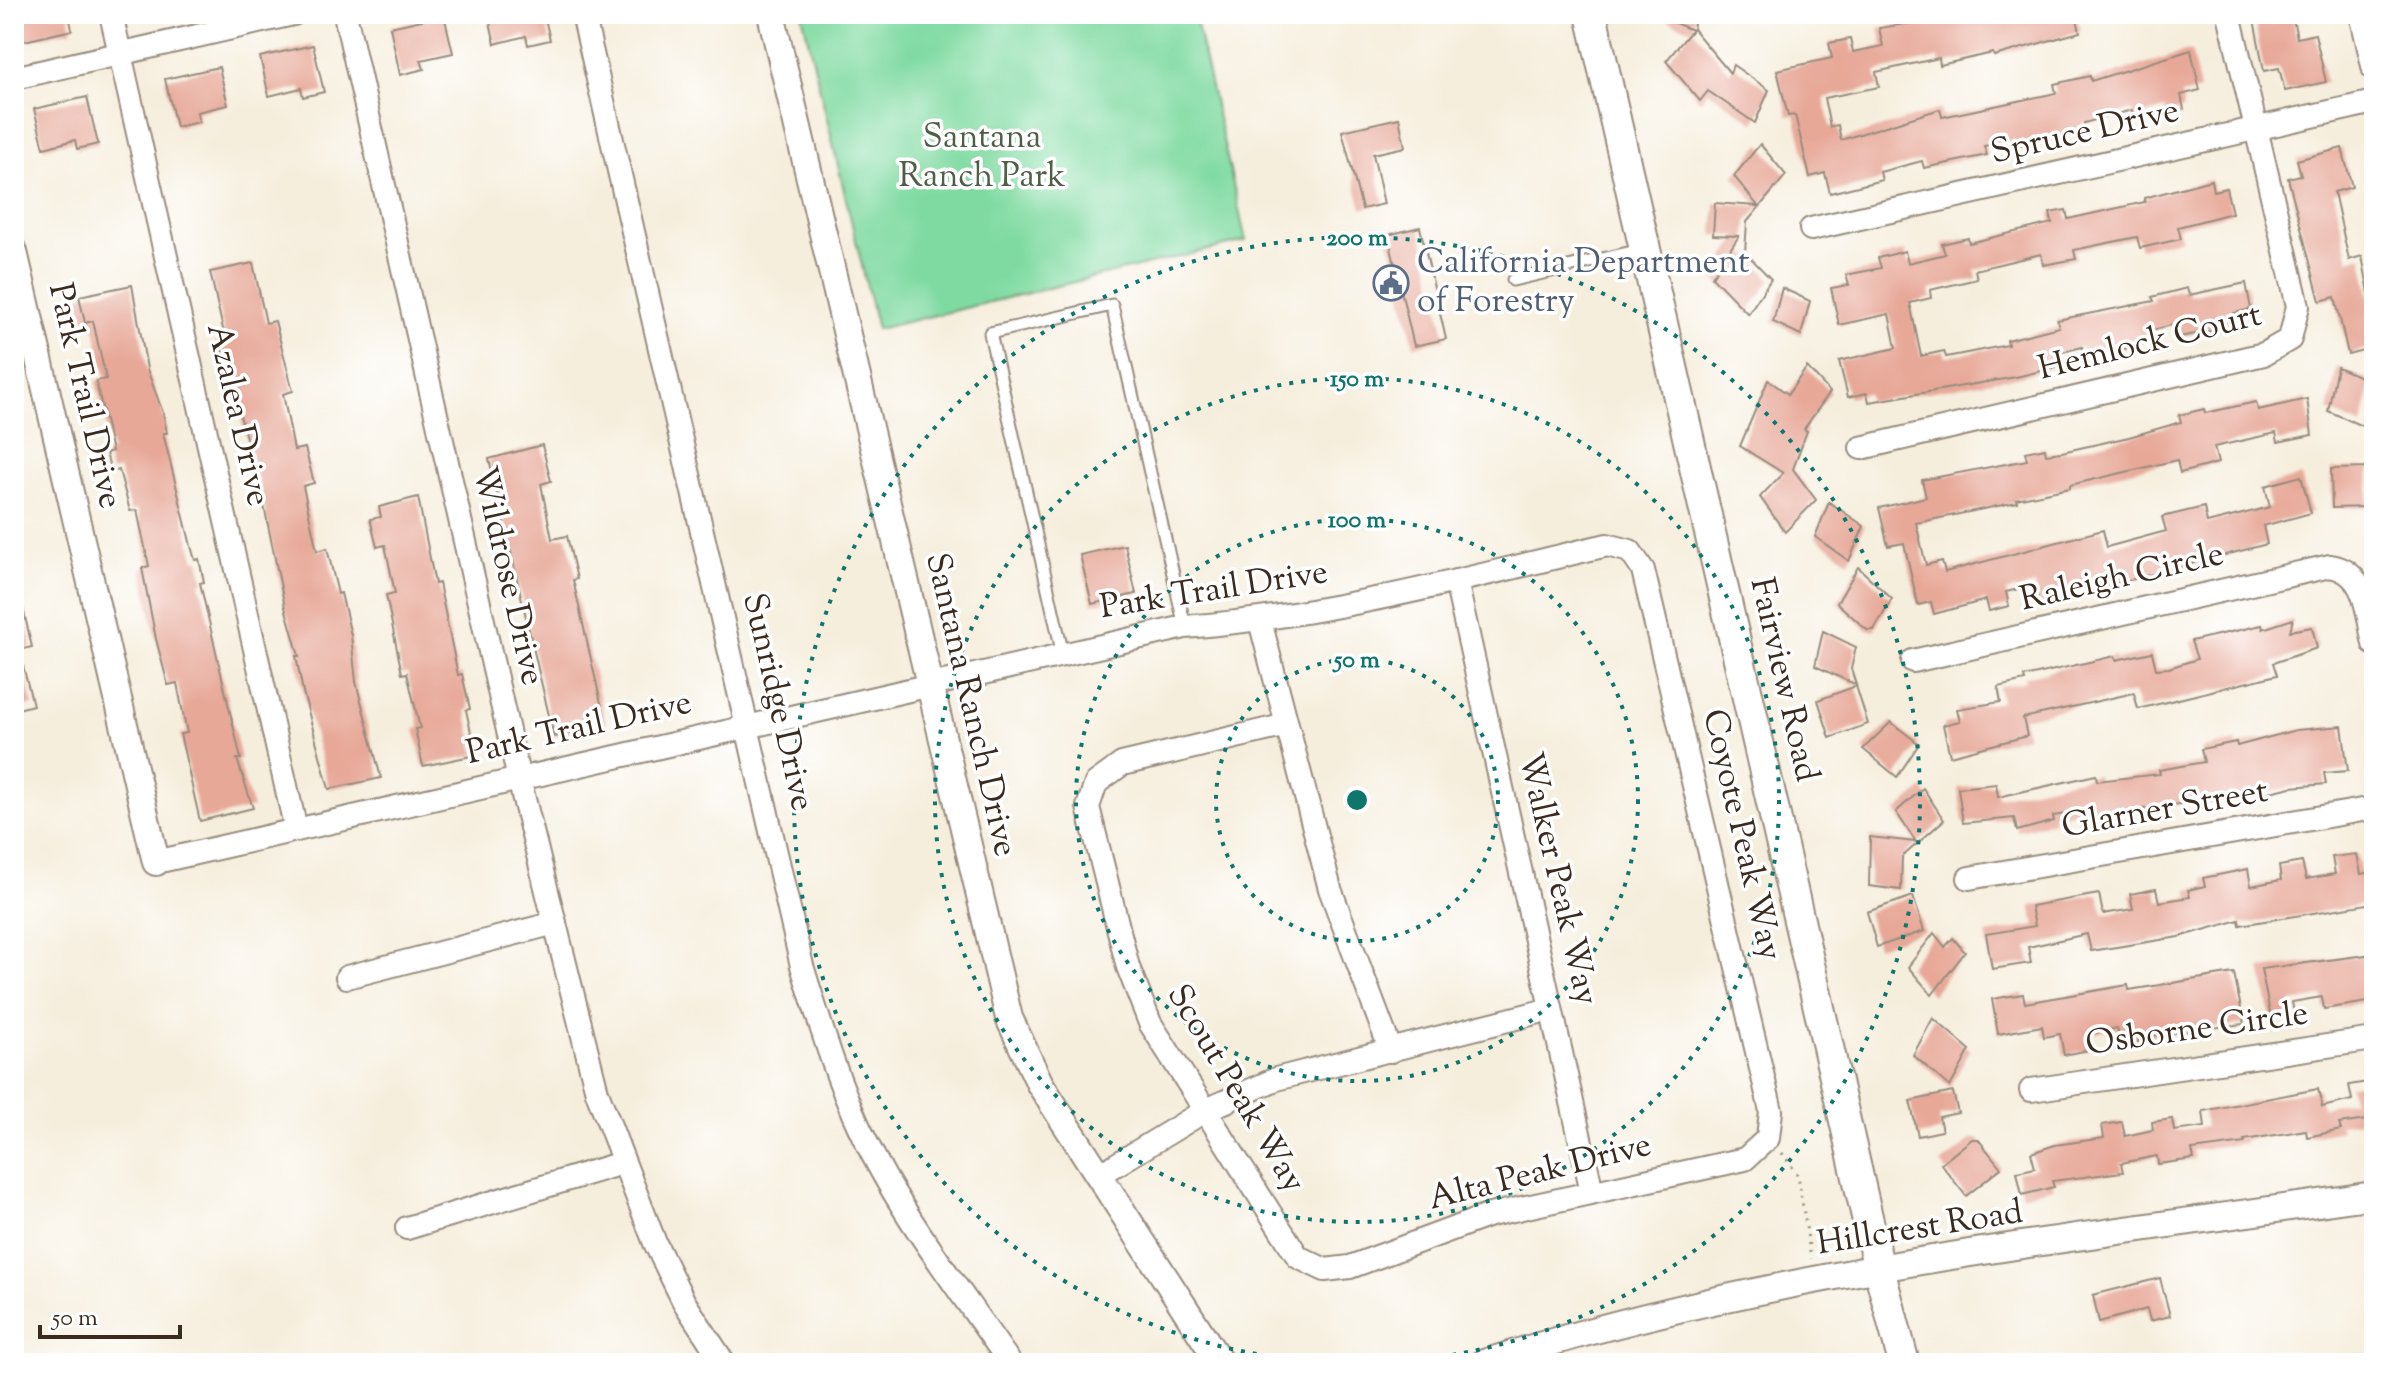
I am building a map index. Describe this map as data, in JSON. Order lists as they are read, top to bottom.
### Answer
{
  "streets": {
    "main road": ["Fairview Road"],
    "street": [
      "Spruce Drive",
      "Hemlock Court",
      "Park Trail Drive",
      "Azalea Drive",
      "Wildrose Drive",
      "Raleigh Circle",
      "Sunridge Drive",
      "Santana Ranch Drive",
      "Glarner Street",
      "Coyote Peak Way",
      "Walker Peak Way",
      "Osborne Circle",
      "Scout Peak Way",
      "Alta Peak Drive",
      "Hillcrest Road"
    ]
  },
  "crossings": [
    ["Spruce Drive", "Hemlock Court"],
    ["Park Trail Drive", "Azalea Drive"],
    ["Park Trail Drive", "Wildrose Drive"],
    ["Park Trail Drive", "Sunridge Drive"],
    ["Park Trail Drive", "Santana Ranch Drive"],
    ["Park Trail Drive", "Coyote Peak Way"],
    ["Park Trail Drive", "Walker Peak Way"],
    ["Fairview Road", "Hillcrest Road"],
    ["Coyote Peak Way", "Alta Peak Drive"],
    ["Walker Peak Way", "Alta Peak Drive"],
    ["Scout Peak Way", "Alta Peak Drive"]
  ],
  "parks": ["Santana Ranch Park"],
  "places": {
    "public building": ["California Department of Forestry"]
  },
  "scale_bar": "50 m",
  "rings": [
    "200 m",
    "150 m",
    "100 m",
    "50 m"
  ]
}
